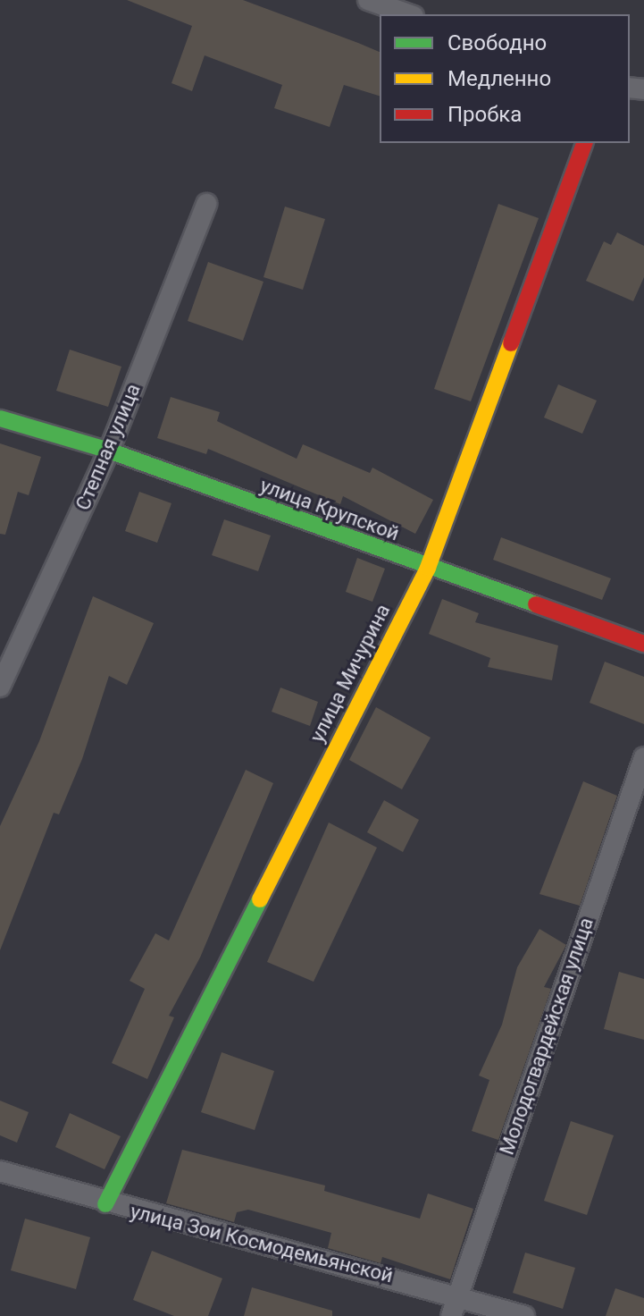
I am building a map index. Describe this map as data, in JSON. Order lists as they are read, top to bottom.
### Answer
{
  "streets": {
    "street": [
      "Степная улица",
      "улица Крупской",
      "улица Мичурина",
      "Молодогвардейская улица",
      "улица Зои Космодемьянской"
    ]
  },
  "crossings": [
    ["Степная улица", "улица Крупской"],
    ["улица Крупской", "улица Мичурина"],
    ["улица Мичурина", "улица Зои Космодемьянской"],
    ["Молодогвардейская улица", "улица Зои Космодемьянской"]
  ],
  "legend": ["Свободно", "Медленно", "Пробка"]
}
